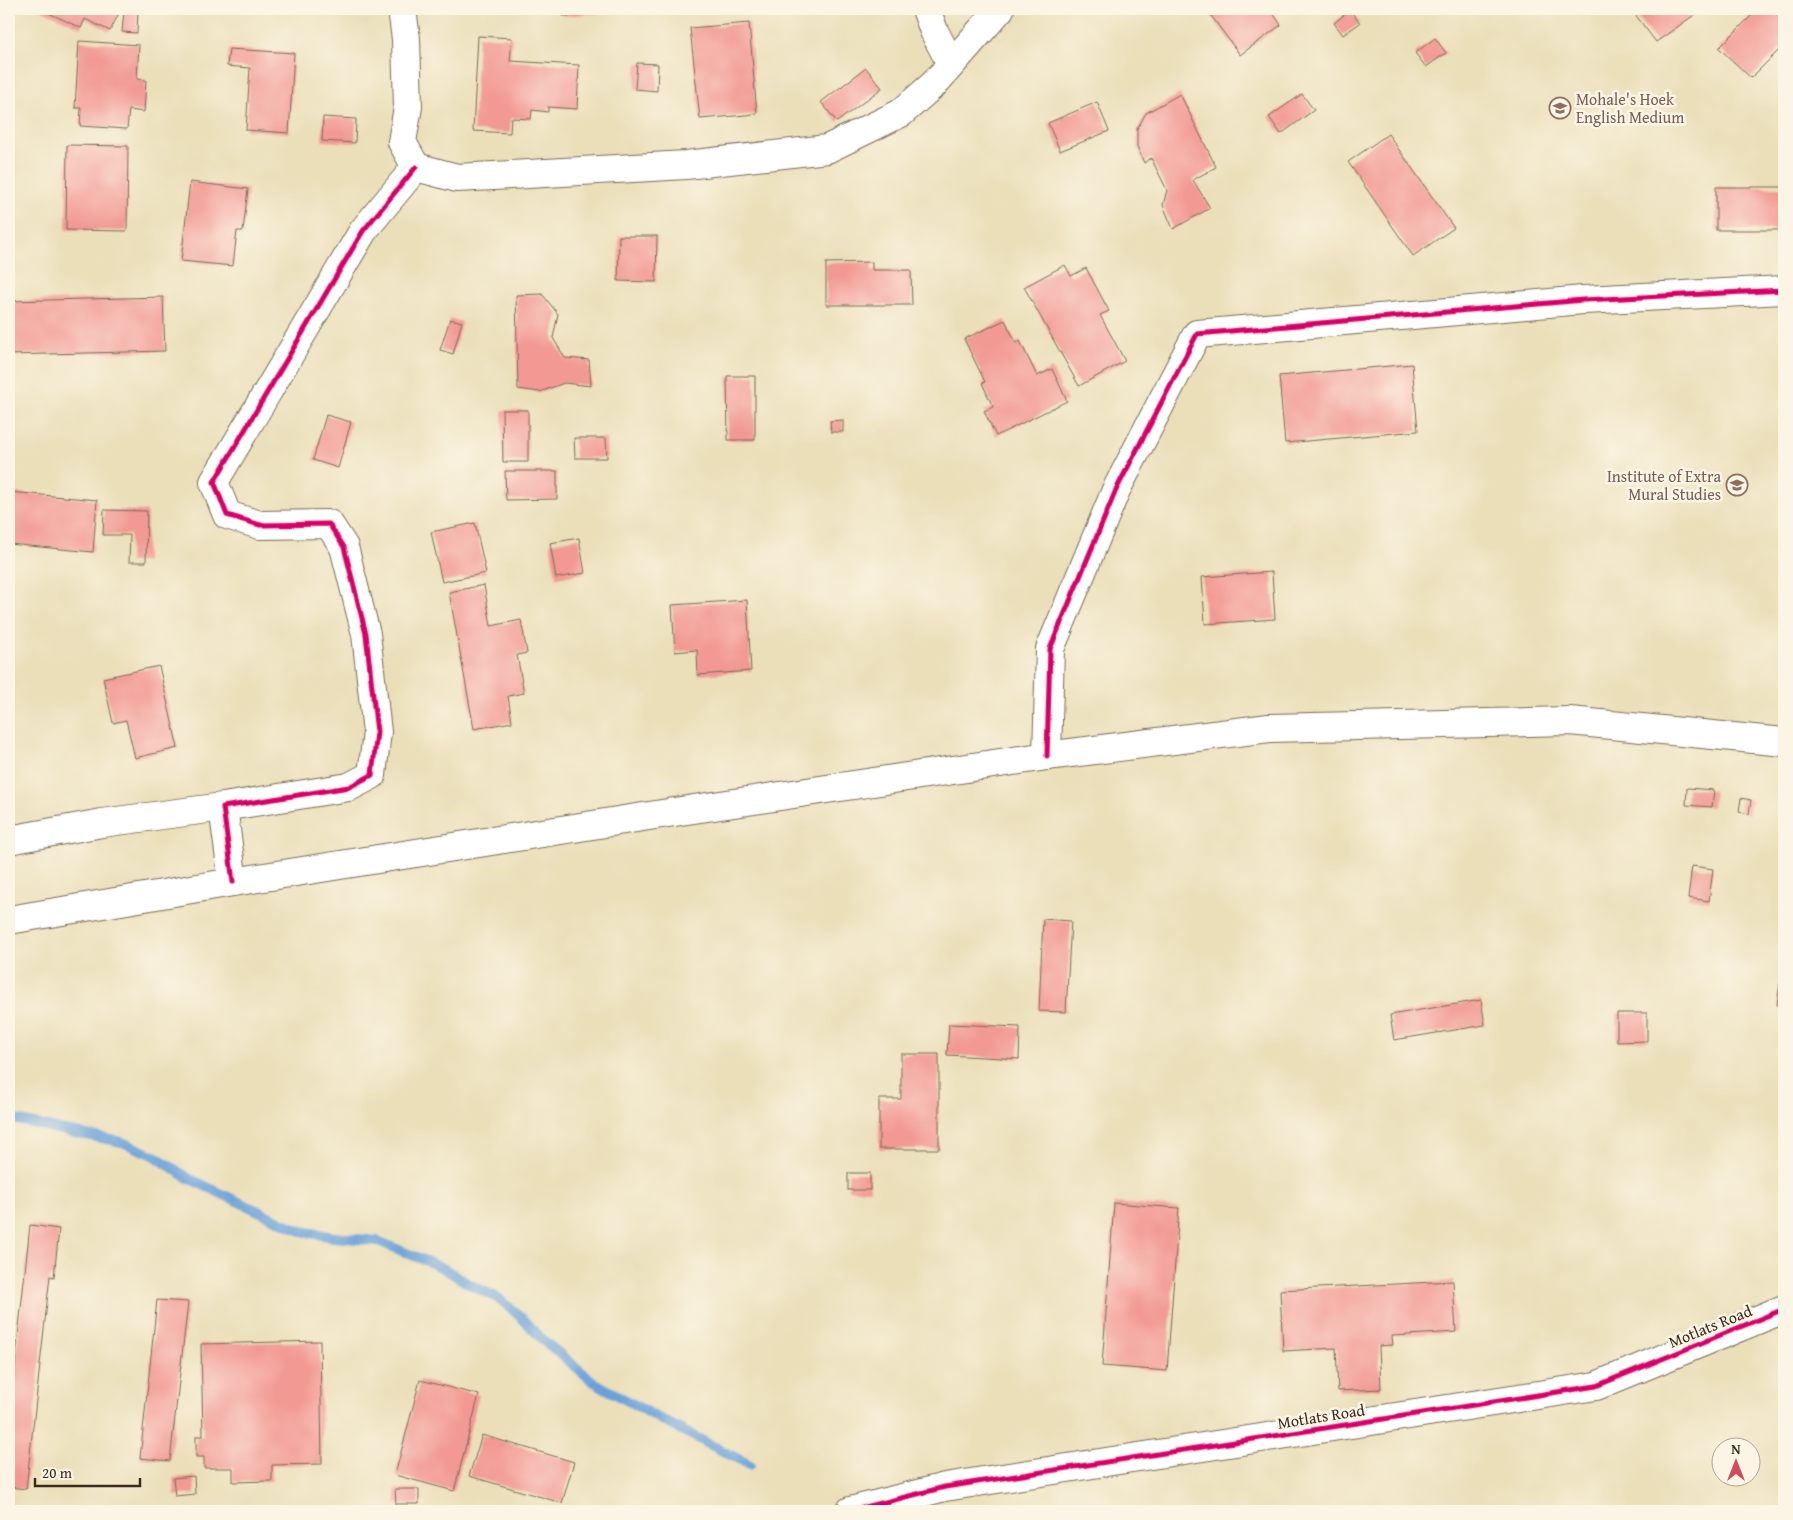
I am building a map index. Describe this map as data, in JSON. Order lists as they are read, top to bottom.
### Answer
{
  "streets": {
    "street": ["Motlats Road"]
  },
  "places": {
    "school or university": ["Mohale's Hoek English Medium", "Institute of Extra Mural Studies"]
  },
  "scale_bar": "20 m",
  "north": "top"
}
